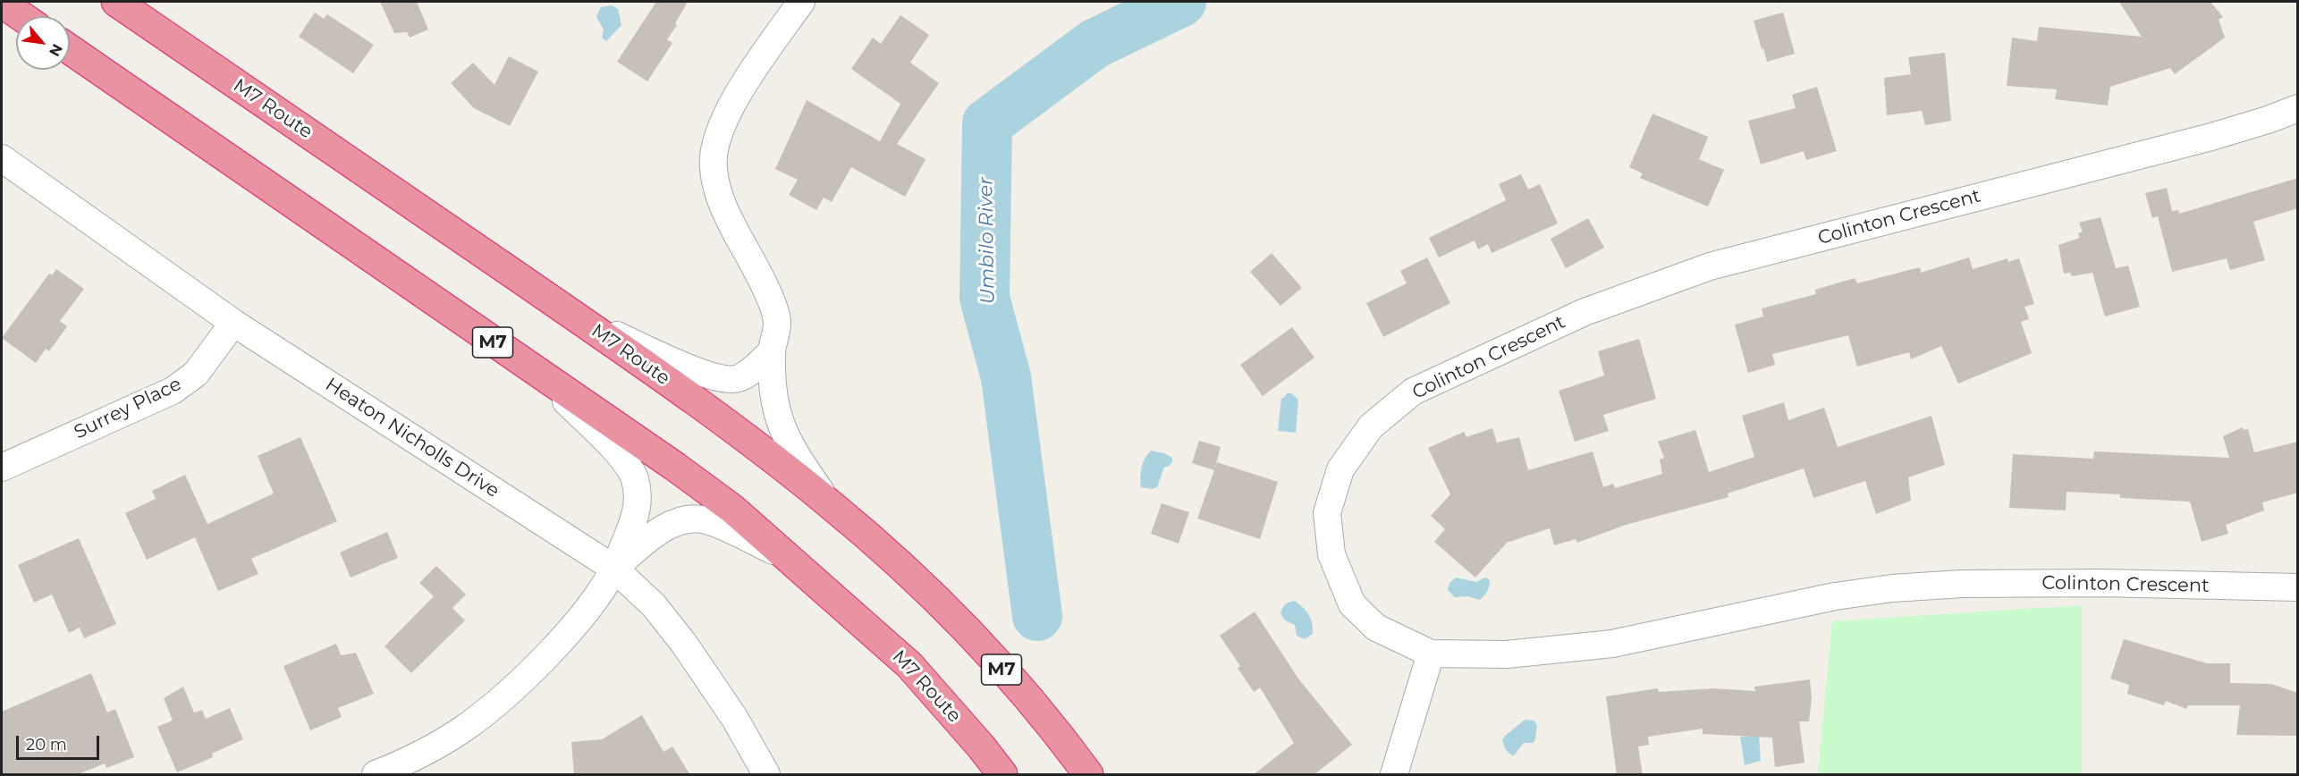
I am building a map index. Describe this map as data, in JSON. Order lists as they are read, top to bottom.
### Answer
{
  "streets": {
    "highway": ["M7 Route", "M7"],
    "street": ["Colinton Crescent", "Surrey Place", "Heaton Nicholls Drive"]
  },
  "crossings": [
    ["Surrey Place", "Heaton Nicholls Drive"]
  ],
  "water": ["Umbilo River"],
  "scale_bar": "20 m",
  "north": "bottom right"
}
